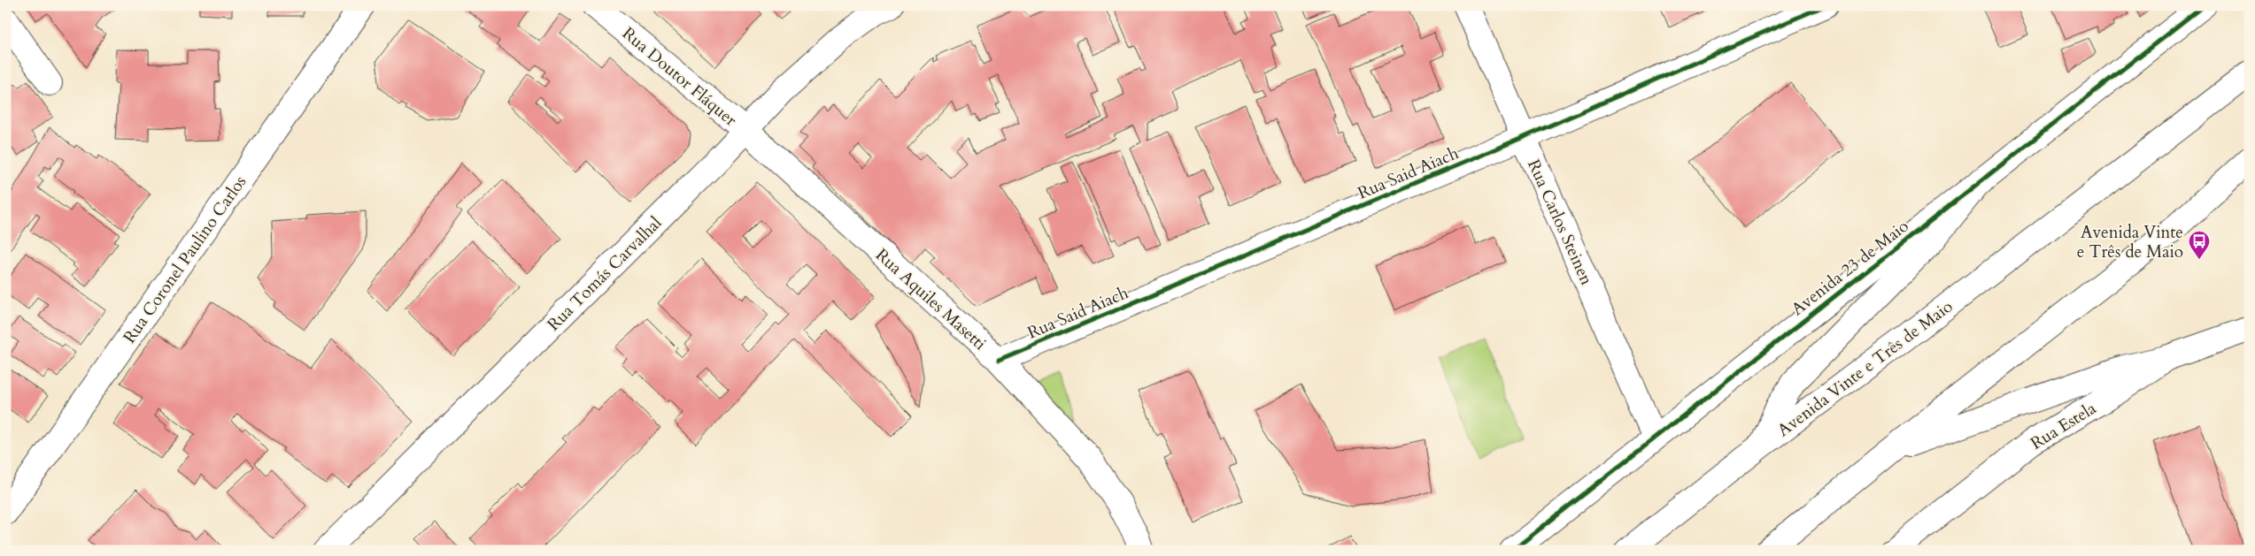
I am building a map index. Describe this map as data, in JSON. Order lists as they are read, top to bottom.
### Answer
{
  "streets": {
    "main road": [
      "Rua Doutor Fláquer",
      "Rua Said Aiach",
      "Rua Carlos Steinen",
      "Rua Coronel Paulino Carlos",
      "Avenida 23 de Maio",
      "Rua Tomás Carvalhal",
      "Rua Aquiles Masetti",
      "Avenida Vinte e Três de Maio",
      "Rua Estela"
    ]
  },
  "crossings": [
    ["Rua Doutor Fláquer", "Rua Tomás Carvalhal"],
    ["Rua Doutor Fláquer", "Rua Aquiles Masetti"],
    ["Rua Said Aiach", "Rua Carlos Steinen"],
    ["Rua Said Aiach", "Rua Aquiles Masetti"],
    ["Rua Carlos Steinen", "Avenida 23 de Maio"],
    ["Rua Tomás Carvalhal", "Rua Aquiles Masetti"]
  ],
  "places": {
    "bus stop": ["Avenida Vinte e Três de Maio"]
  }
}
